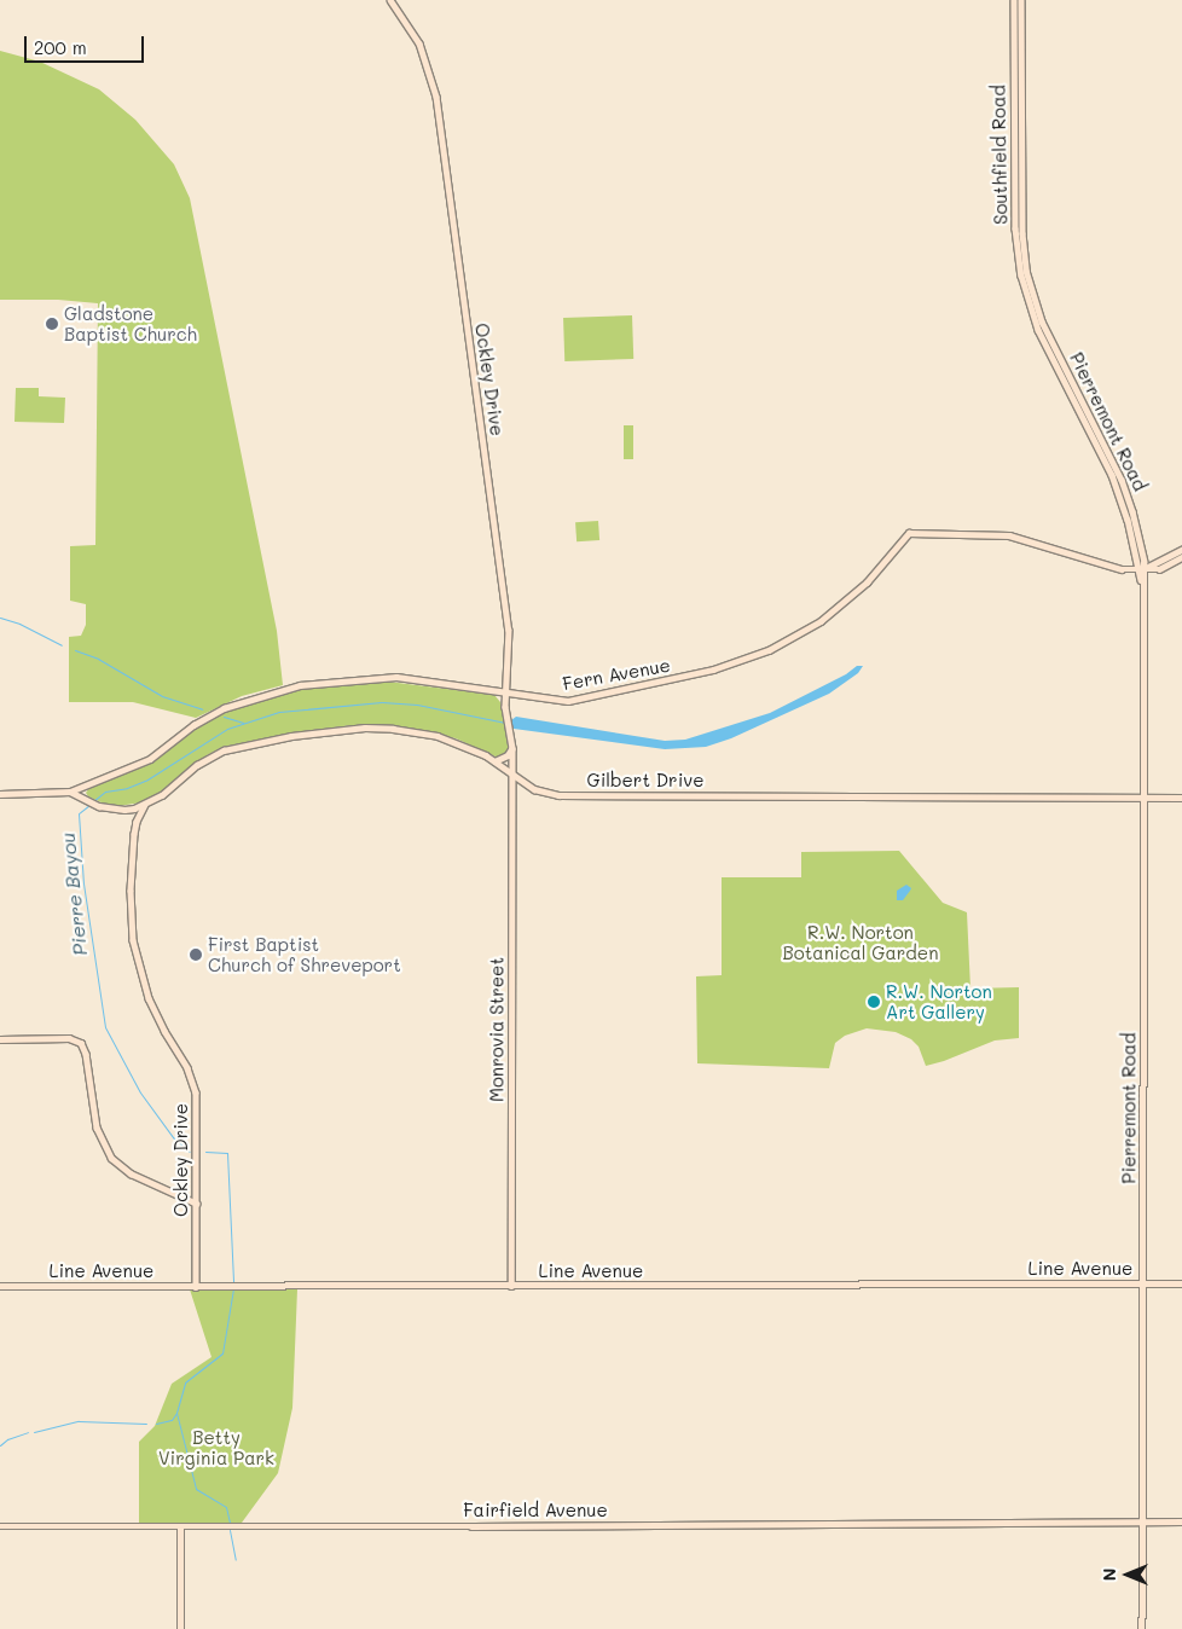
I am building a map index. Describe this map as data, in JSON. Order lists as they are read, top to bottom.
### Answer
{
  "streets": {
    "street": [
      "Southfield Road",
      "Ockley Drive",
      "Pierremont Road",
      "Fern Avenue",
      "Gilbert Drive",
      "Monrovia Street",
      "Line Avenue",
      "Fairfield Avenue"
    ]
  },
  "crossings": [
    ["Southfield Road", "Pierremont Road"],
    ["Ockley Drive", "Fern Avenue"],
    ["Ockley Drive", "Gilbert Drive"],
    ["Ockley Drive", "Monrovia Street"],
    ["Ockley Drive", "Line Avenue"],
    ["Pierremont Road", "Fern Avenue"],
    ["Pierremont Road", "Gilbert Drive"],
    ["Pierremont Road", "Line Avenue"],
    ["Pierremont Road", "Fairfield Avenue"],
    ["Gilbert Drive", "Monrovia Street"],
    ["Monrovia Street", "Line Avenue"]
  ],
  "water": ["Pierre Bayou"],
  "parks": ["R.W. Norton Botanical Garden", "Betty Virginia Park"],
  "places": ["Gladstone Baptist Church", "First Baptist Church of Shreveport", "R.W. Norton Art Gallery"],
  "scale_bar": "200 m",
  "north": "left"
}
